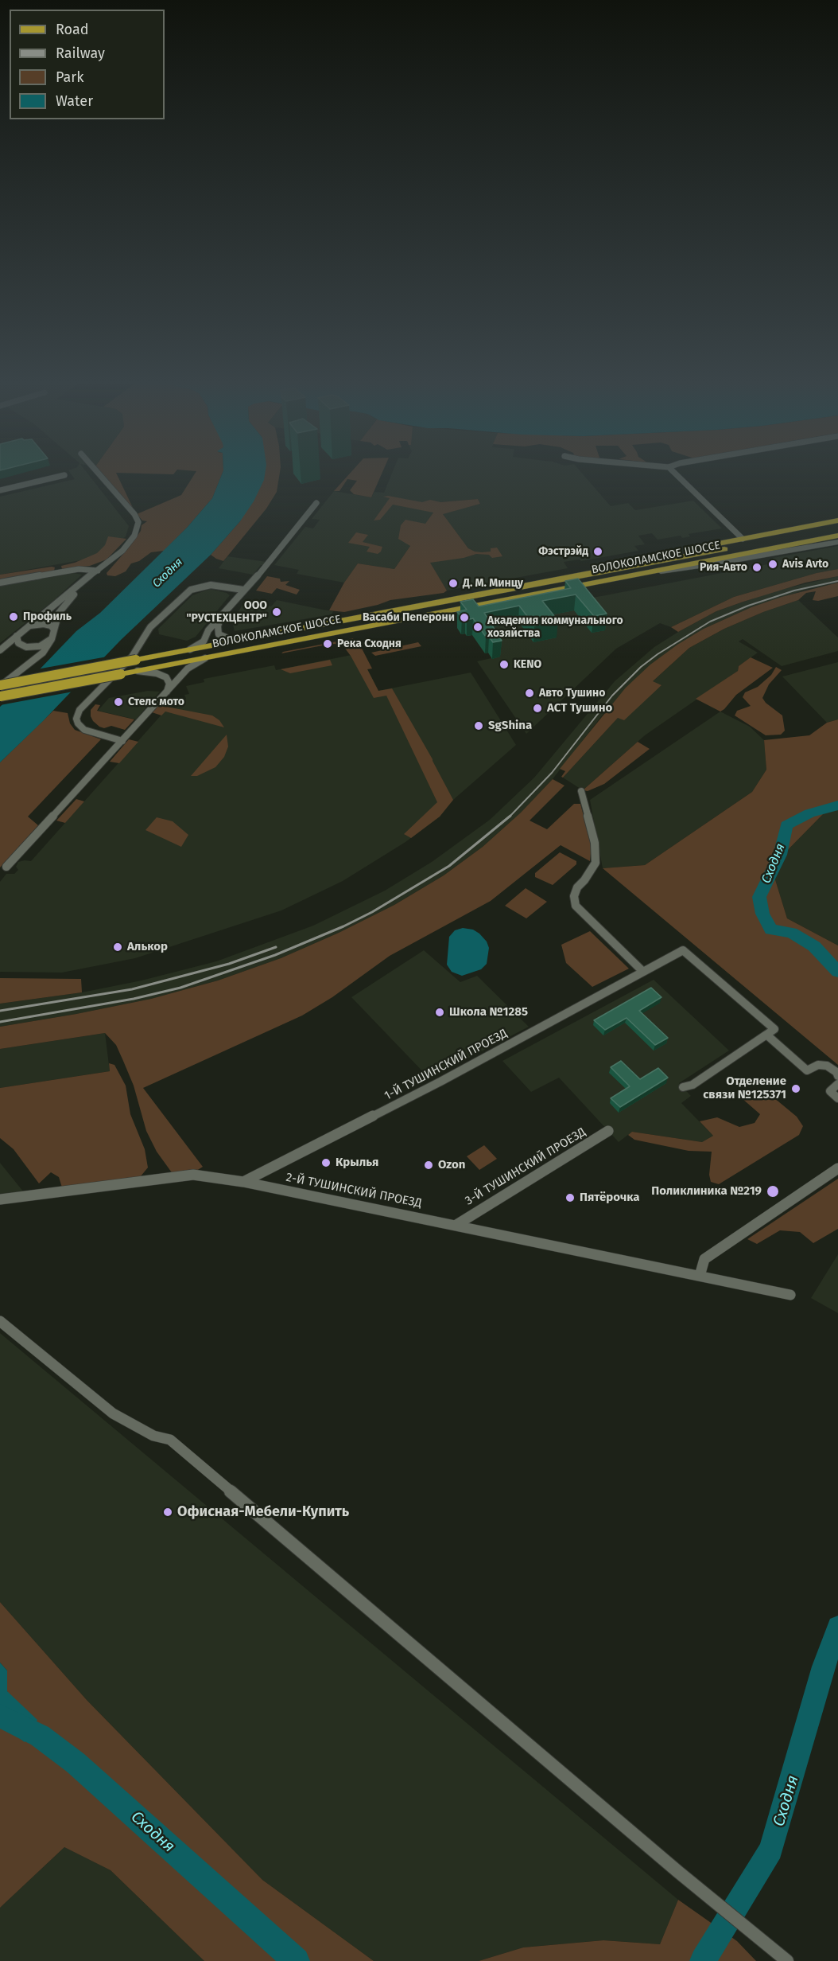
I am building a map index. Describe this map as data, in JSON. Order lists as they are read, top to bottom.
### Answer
{
  "streets": {
    "main road": ["ВОЛОКОЛАМСКОЕ ШОССЕ"],
    "street": ["1-Й ТУШИНСКИЙ ПРОЕЗД", "3-Й ТУШИНСКИЙ ПРОЕЗД", "2-Й ТУШИНСКИЙ ПРОЕЗД"]
  },
  "crossings": [
    ["1-Й ТУШИНСКИЙ ПРОЕЗД", "2-Й ТУШИНСКИЙ ПРОЕЗД"],
    ["3-Й ТУШИНСКИЙ ПРОЕЗД", "2-Й ТУШИНСКИЙ ПРОЕЗД"]
  ],
  "water": ["Сходня"],
  "places": [
    "Фэстрэйд",
    "Avis Avto",
    "Рия-Авто",
    "Д. М. Минцу",
    "ООО \"РУСТЕХЦЕНТР\"",
    "Профиль",
    "Васаби Пеперони",
    "Академия коммунального хозяйства",
    "Река Сходня",
    "KENO",
    "Авто Тушино",
    "Стелс мото",
    "АСТ Тушино",
    "SgShina",
    "Алькор",
    "Школа №1285",
    "Отделение связи №125371",
    "Крылья",
    "Ozon",
    "Поликлиника №219",
    "Пятёрочка",
    "Офисная-Мебели-Купить"
  ],
  "legend": [
    "Road",
    "Railway",
    "Park",
    "Water"
  ]
}
